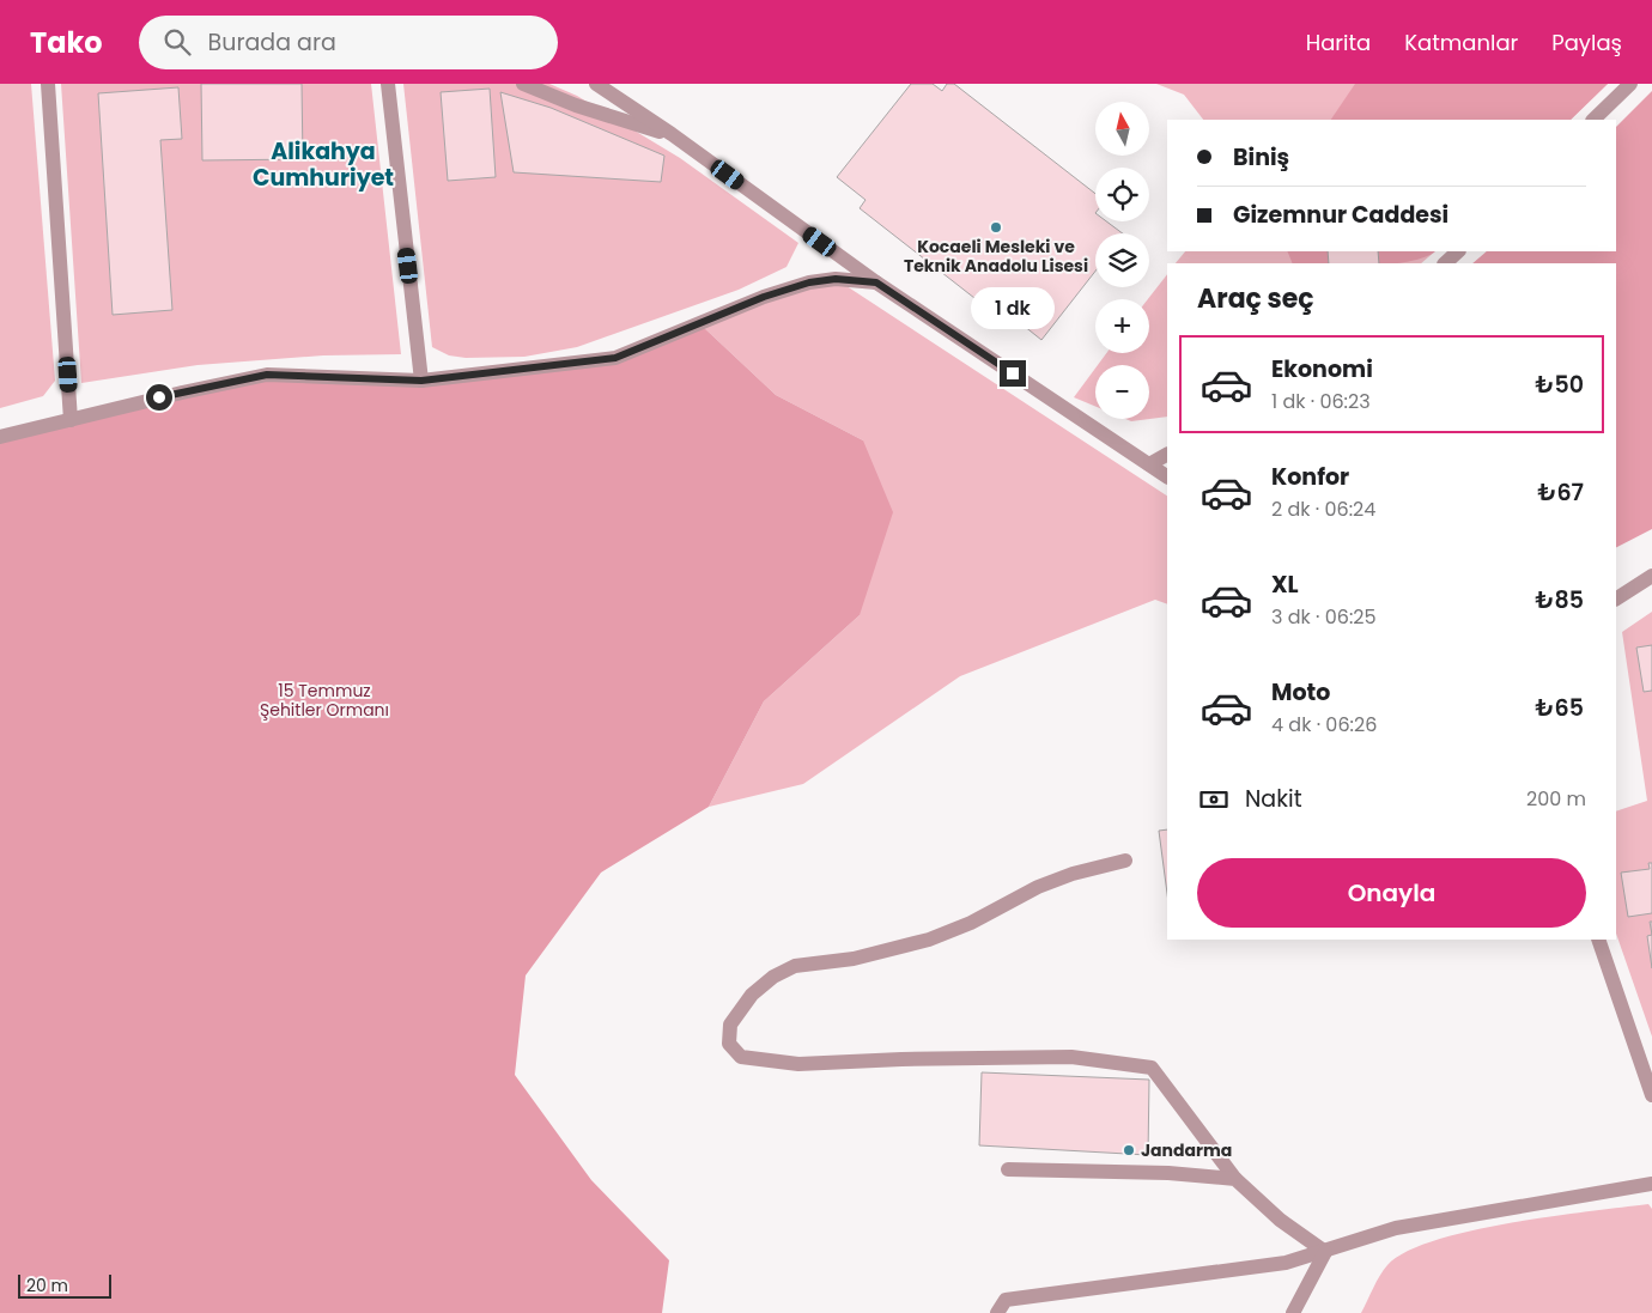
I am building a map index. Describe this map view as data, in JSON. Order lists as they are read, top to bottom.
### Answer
{
  "districts": ["Alikahya Cumhuriyet"],
  "parks": ["15 Temmuz Şehitler Ormanı"],
  "places": ["Kocaeli Mesleki ve Teknik Anadolu Lisesi", "Jandarma"],
  "scale_bar": "20 m",
  "north": "top",
  "page": {
    "header": "Tako",
    "search": "Burada ara",
    "nav": ["Harita", "Katmanlar", "Paylaş"],
    "map_buttons": ["+", "−"],
    "banner": ["Biniş", "Gizemnur Caddesi"],
    "heading": "Araç seç",
    "bubble": "1 dk",
    "list": [
      {
        "name": "Ekonomi",
        "note": "1 dk · 06:23",
        "value": "₺50"
      },
      {
        "name": "Konfor",
        "note": "2 dk · 06:24",
        "value": "₺67"
      },
      {
        "name": "XL",
        "note": "3 dk · 06:25",
        "value": "₺85"
      },
      {
        "name": "Moto",
        "note": "4 dk · 06:26",
        "value": "₺65"
      }
    ],
    "pay": ["Nakit", "200 m"],
    "buttons": "Onayla",
    "scale": "20 m"
  }
}
